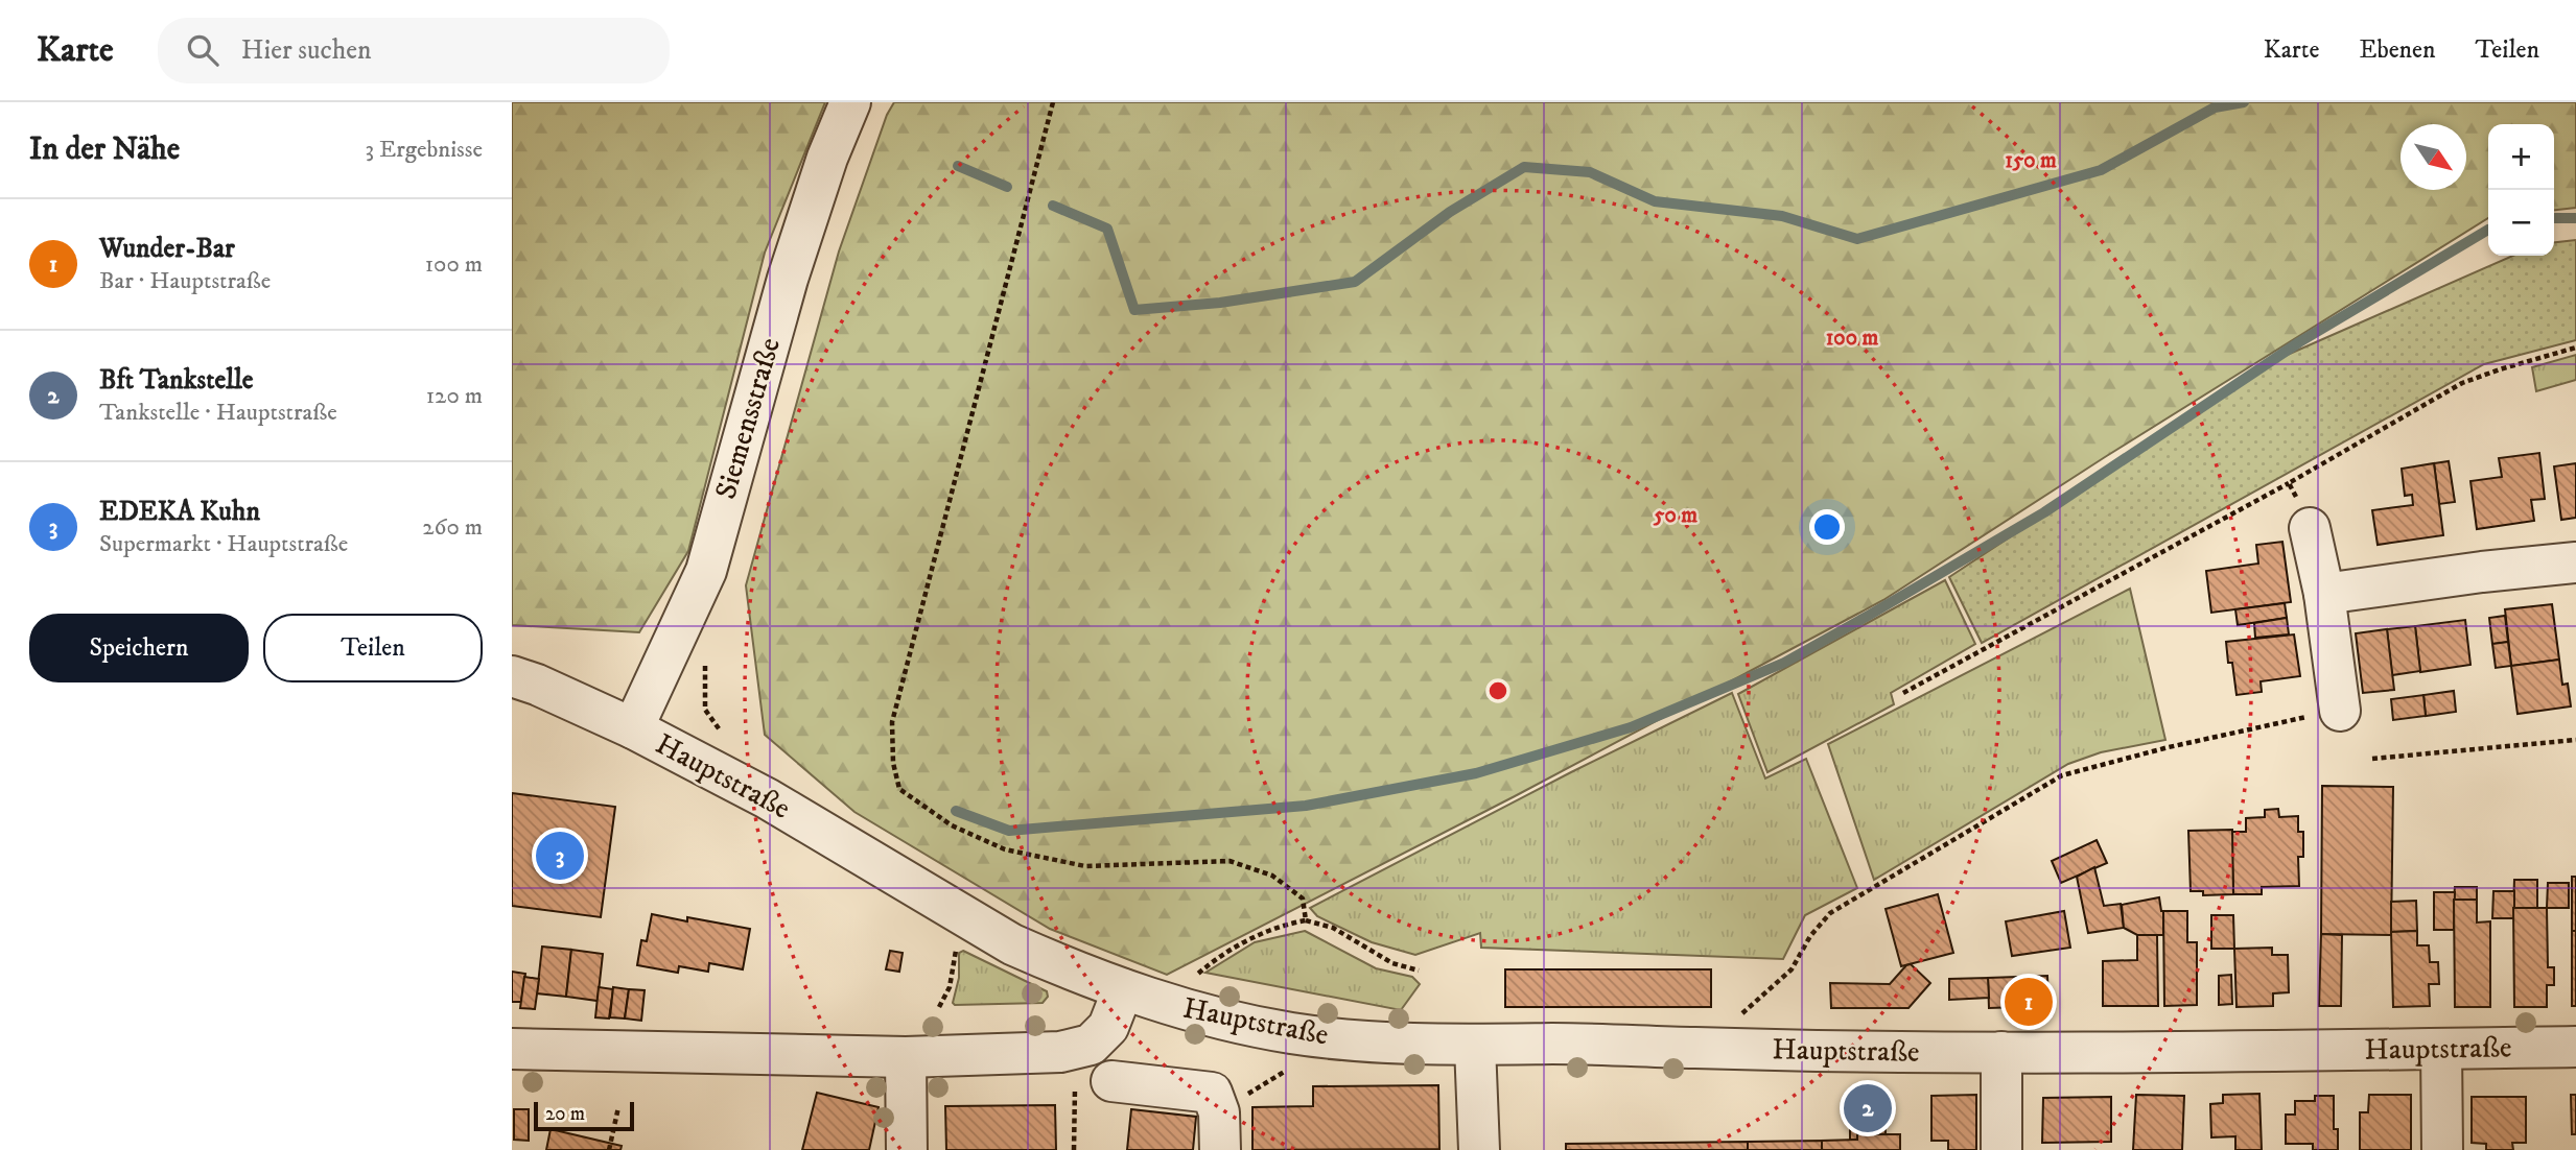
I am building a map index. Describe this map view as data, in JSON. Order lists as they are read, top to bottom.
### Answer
{
  "streets": {
    "street": ["Siemensstraße", "Hauptstraße"]
  },
  "crossings": [
    ["Siemensstraße", "Hauptstraße"]
  ],
  "scale_bar": "20 m",
  "north": "bottom right",
  "page": {
    "header": "Karte",
    "search": "Hier suchen",
    "nav": ["Karte", "Ebenen", "Teilen"],
    "heading": ["In der Nähe", "3 Ergebnisse"],
    "map_buttons": ["+", "−"],
    "list": [
      {
        "mark": "1",
        "name": "Wunder-Bar",
        "note": "Bar · Hauptstraße",
        "value": "100 m"
      },
      {
        "mark": "2",
        "name": "Bft Tankstelle",
        "note": "Tankstelle · Hauptstraße",
        "value": "120 m"
      },
      {
        "mark": "3",
        "name": "EDEKA Kuhn",
        "note": "Supermarkt · Hauptstraße",
        "value": "260 m"
      }
    ],
    "buttons": ["Speichern", "Teilen"],
    "pins": ["3", "1", "2"],
    "scale": "20 m"
  },
  "rings": ["150 m", "100 m", "50 m"]
}
